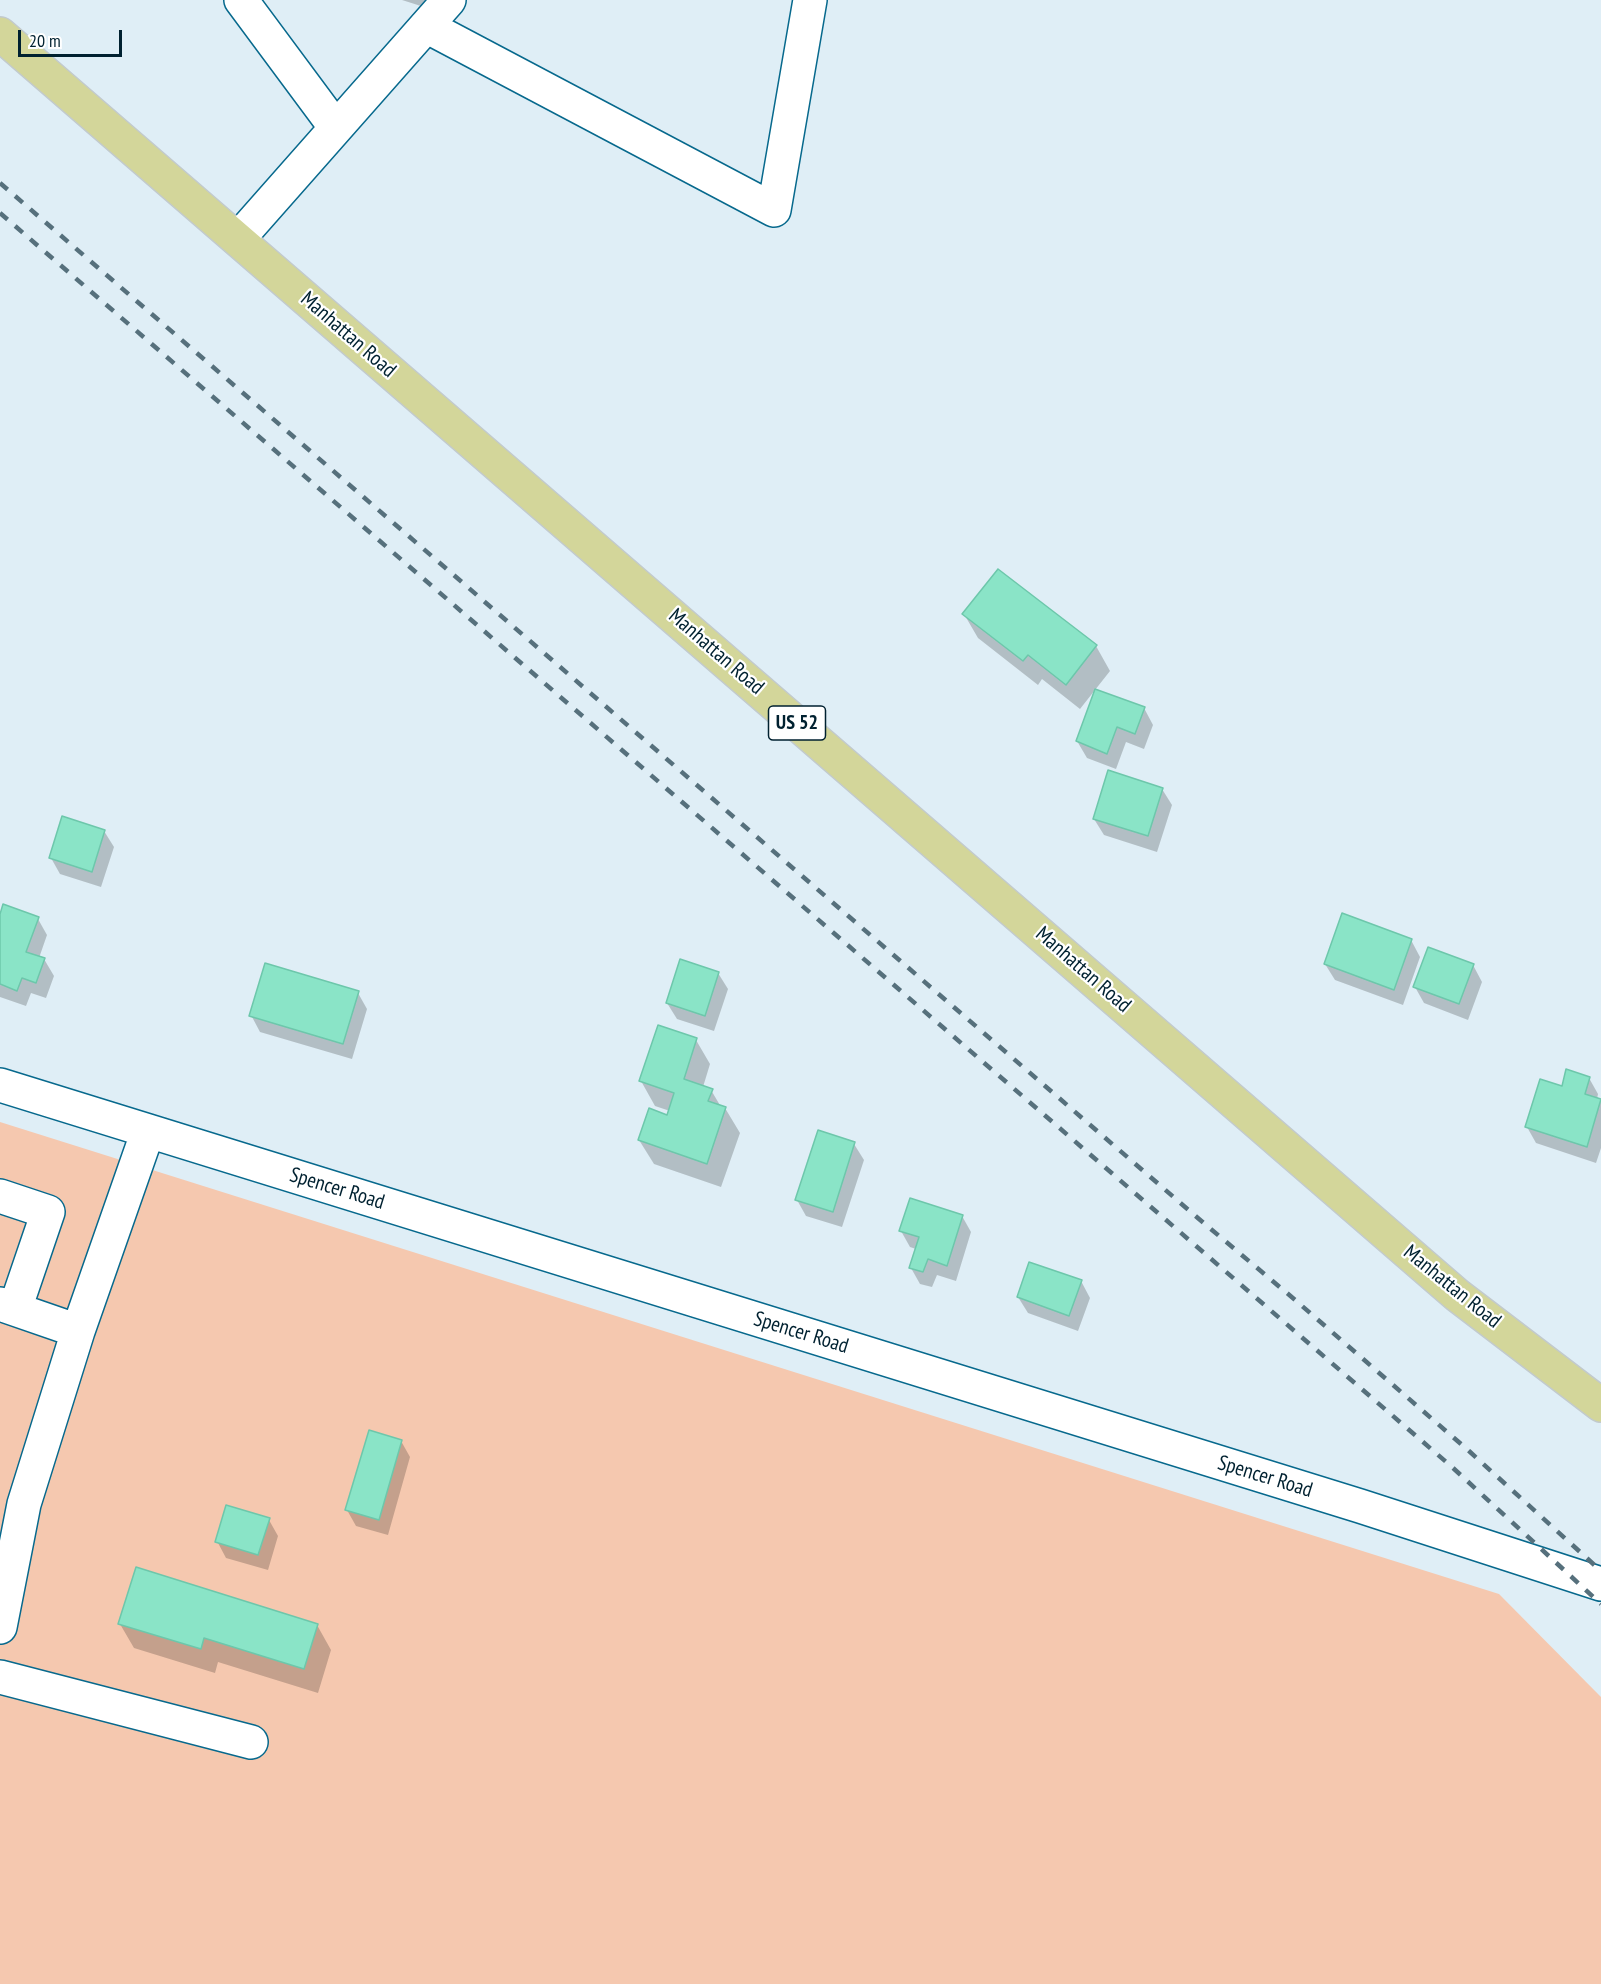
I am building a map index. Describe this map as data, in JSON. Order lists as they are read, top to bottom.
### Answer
{
  "streets": {
    "main road": ["Manhattan Road", "US 52"],
    "street": ["Spencer Road"]
  },
  "scale_bar": "20 m"
}
